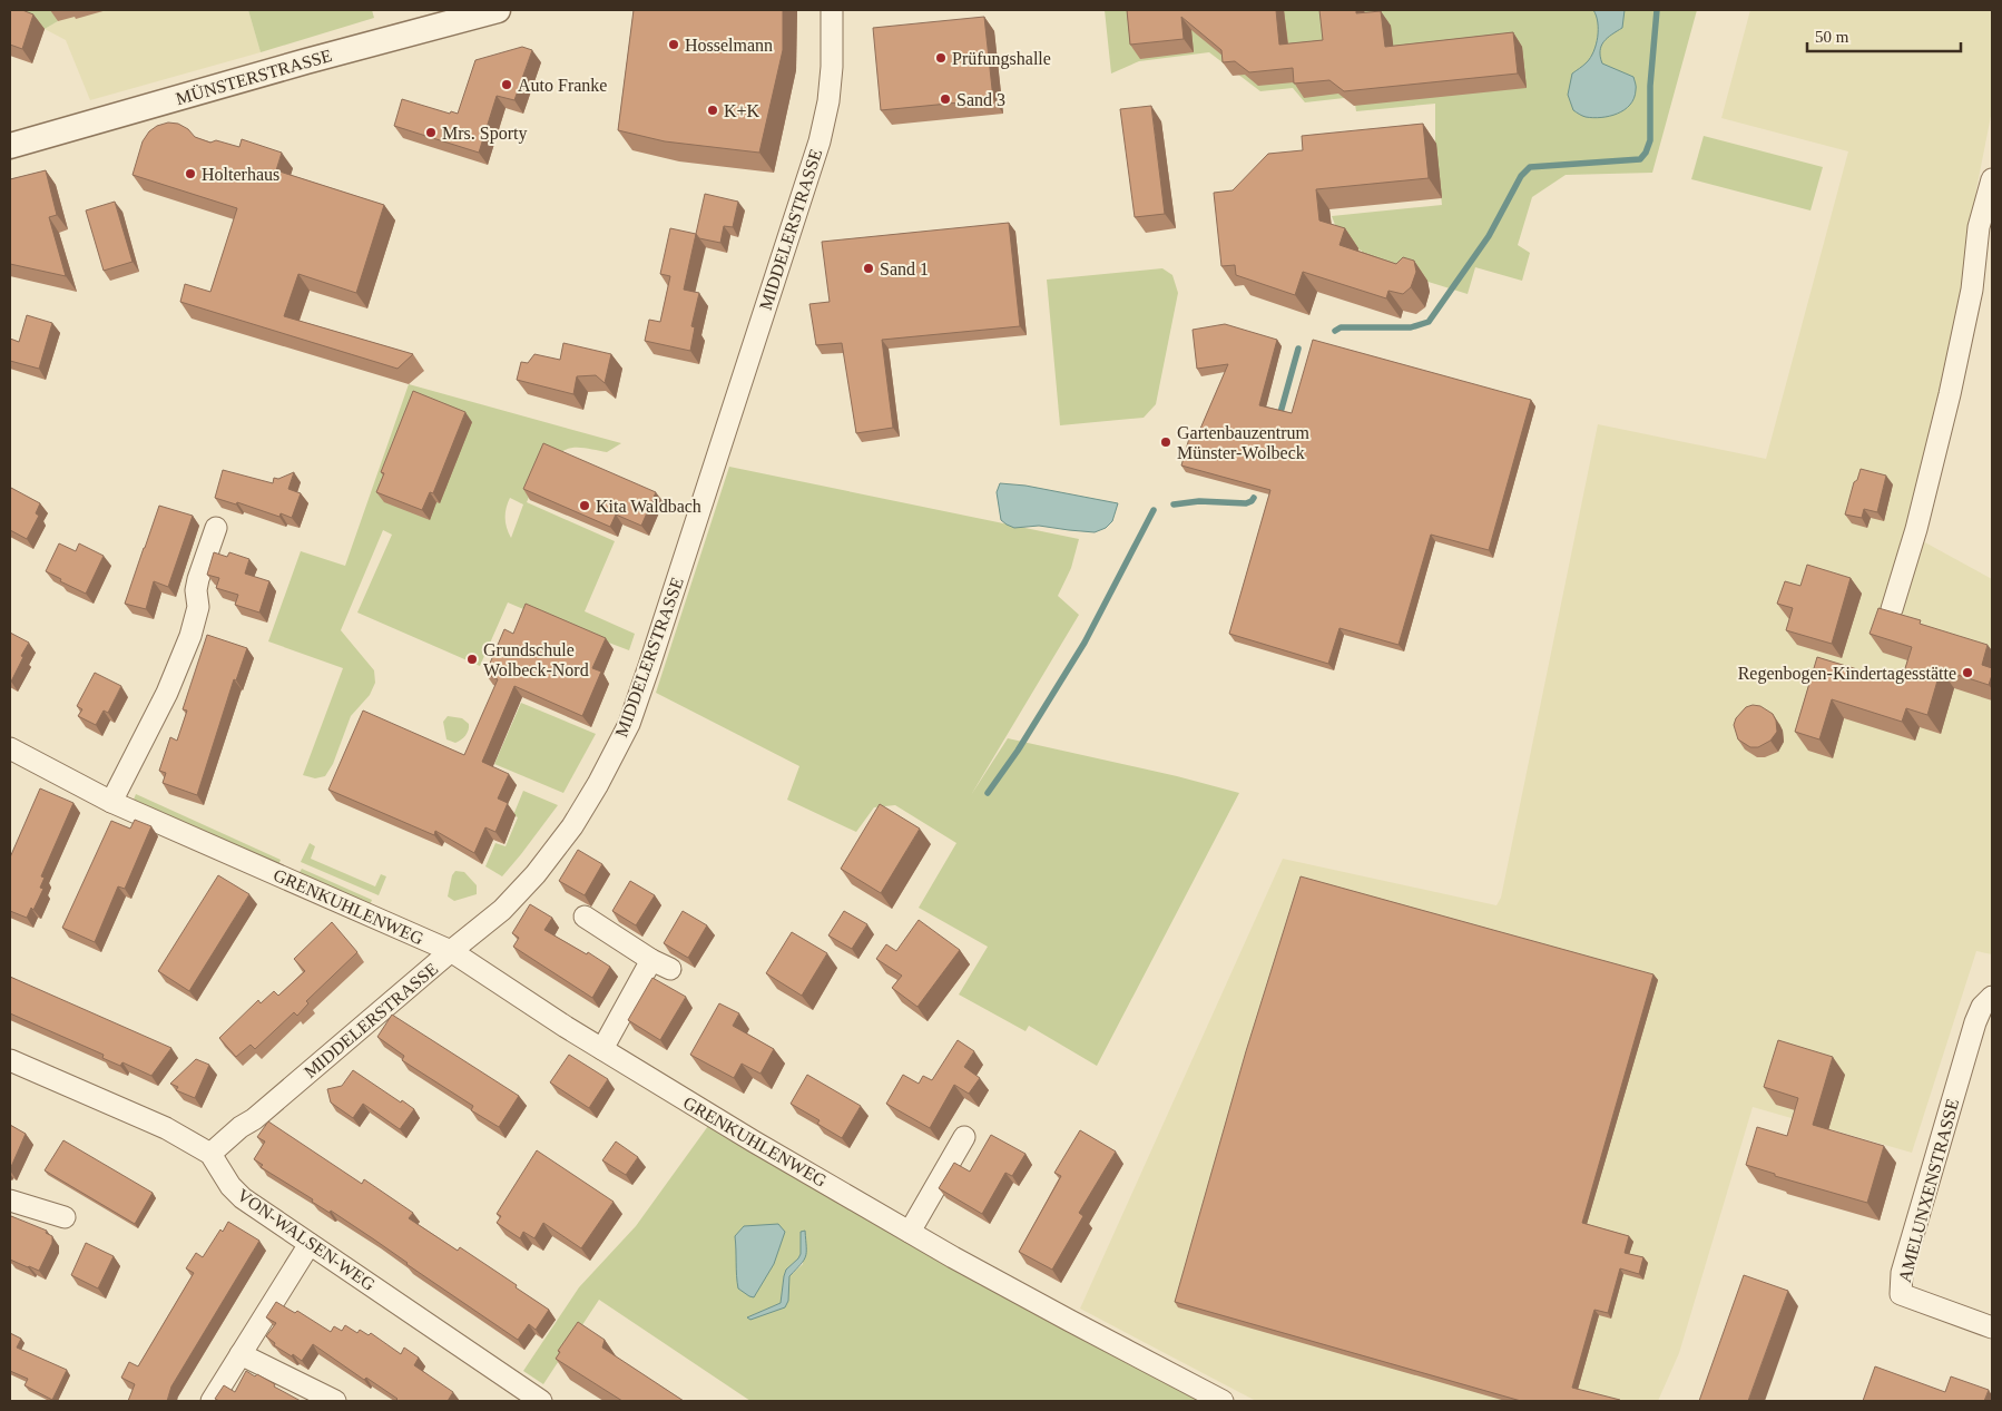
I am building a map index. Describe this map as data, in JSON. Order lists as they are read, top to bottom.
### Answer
{
  "streets": {
    "street": [
      "MÜNSTERSTRASSE",
      "MIDDELERSTRASSE",
      "GRENKUHLENWEG",
      "AMELUNXENSTRASSE",
      "VON-WALSEN-WEG"
    ]
  },
  "crossings": [
    ["MIDDELERSTRASSE", "GRENKUHLENWEG"],
    ["MIDDELERSTRASSE", "VON-WALSEN-WEG"]
  ],
  "places": [
    "Hosselmann",
    "Prüfungshalle",
    "Auto Franke",
    "Sand 3",
    "K+K",
    "Mrs. Sporty",
    "Holterhaus",
    "Sand 1",
    "Gartenbauzentrum Münster-Wolbeck",
    "Kita Waldbach",
    "Grundschule Wolbeck-Nord",
    "Regenbogen-Kindertagesstätte"
  ],
  "scale_bar": "50 m"
}
